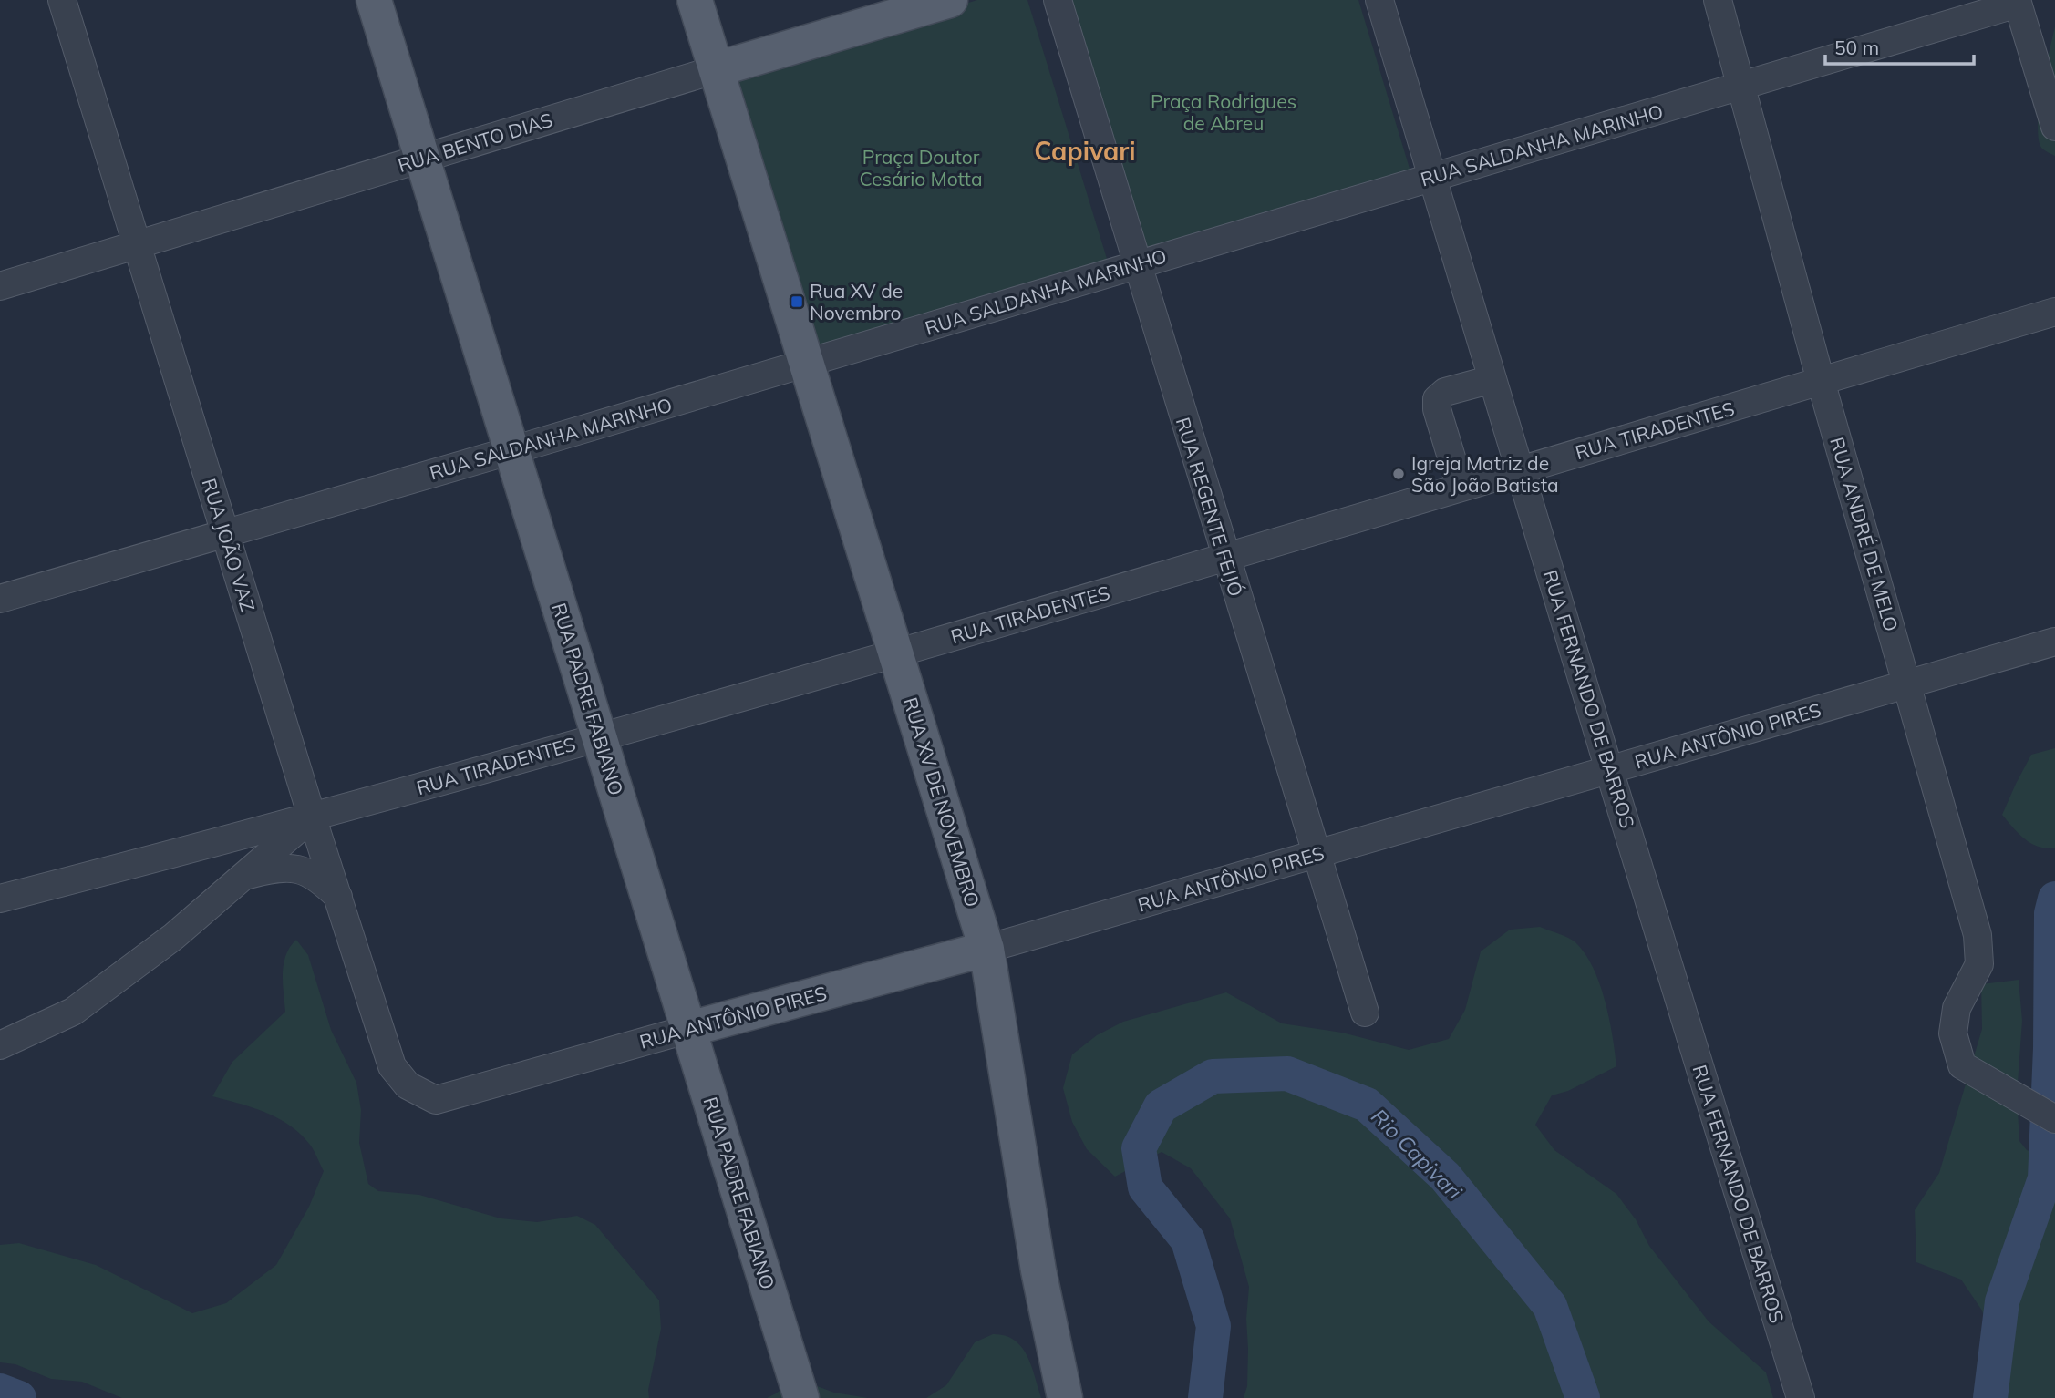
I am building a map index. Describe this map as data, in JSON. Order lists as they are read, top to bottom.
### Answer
{
  "streets": {
    "main road": [
      "RUA BENTO DIAS",
      "RUA PADRE FABIANO",
      "RUA ANTÔNIO PIRES",
      "RUA XV DE NOVEMBRO"
    ],
    "street": [
      "RUA SALDANHA MARINHO",
      "RUA TIRADENTES",
      "RUA REGENTE FEIJÓ",
      "RUA ANDRÉ DE MELO",
      "RUA JOÃO VAZ",
      "RUA FERNANDO DE BARROS"
    ]
  },
  "crossings": [
    ["RUA BENTO DIAS", "RUA JOÃO VAZ"],
    ["RUA BENTO DIAS", "RUA PADRE FABIANO"],
    ["RUA BENTO DIAS", "RUA XV DE NOVEMBRO"],
    ["RUA SALDANHA MARINHO", "RUA REGENTE FEIJÓ"],
    ["RUA SALDANHA MARINHO", "RUA ANDRÉ DE MELO"],
    ["RUA SALDANHA MARINHO", "RUA JOÃO VAZ"],
    ["RUA SALDANHA MARINHO", "RUA PADRE FABIANO"],
    ["RUA SALDANHA MARINHO", "RUA FERNANDO DE BARROS"],
    ["RUA SALDANHA MARINHO", "RUA XV DE NOVEMBRO"],
    ["RUA TIRADENTES", "RUA REGENTE FEIJÓ"],
    ["RUA TIRADENTES", "RUA ANDRÉ DE MELO"],
    ["RUA TIRADENTES", "RUA JOÃO VAZ"],
    ["RUA TIRADENTES", "RUA PADRE FABIANO"],
    ["RUA TIRADENTES", "RUA FERNANDO DE BARROS"],
    ["RUA TIRADENTES", "RUA XV DE NOVEMBRO"],
    ["RUA REGENTE FEIJÓ", "RUA ANTÔNIO PIRES"],
    ["RUA ANDRÉ DE MELO", "RUA ANTÔNIO PIRES"],
    ["RUA JOÃO VAZ", "RUA ANTÔNIO PIRES"],
    ["RUA PADRE FABIANO", "RUA ANTÔNIO PIRES"],
    ["RUA FERNANDO DE BARROS", "RUA ANTÔNIO PIRES"],
    ["RUA ANTÔNIO PIRES", "RUA XV DE NOVEMBRO"]
  ],
  "districts": ["Capivari"],
  "water": ["Rio Capivari"],
  "parks": ["Praça Rodrigues de Abreu", "Praça Doutor Cesário Motta"],
  "places": {
    "transit": ["Rua XV de Novembro"],
    "other": ["Igreja Matriz de São João Batista"]
  },
  "scale_bar": "50 m"
}
